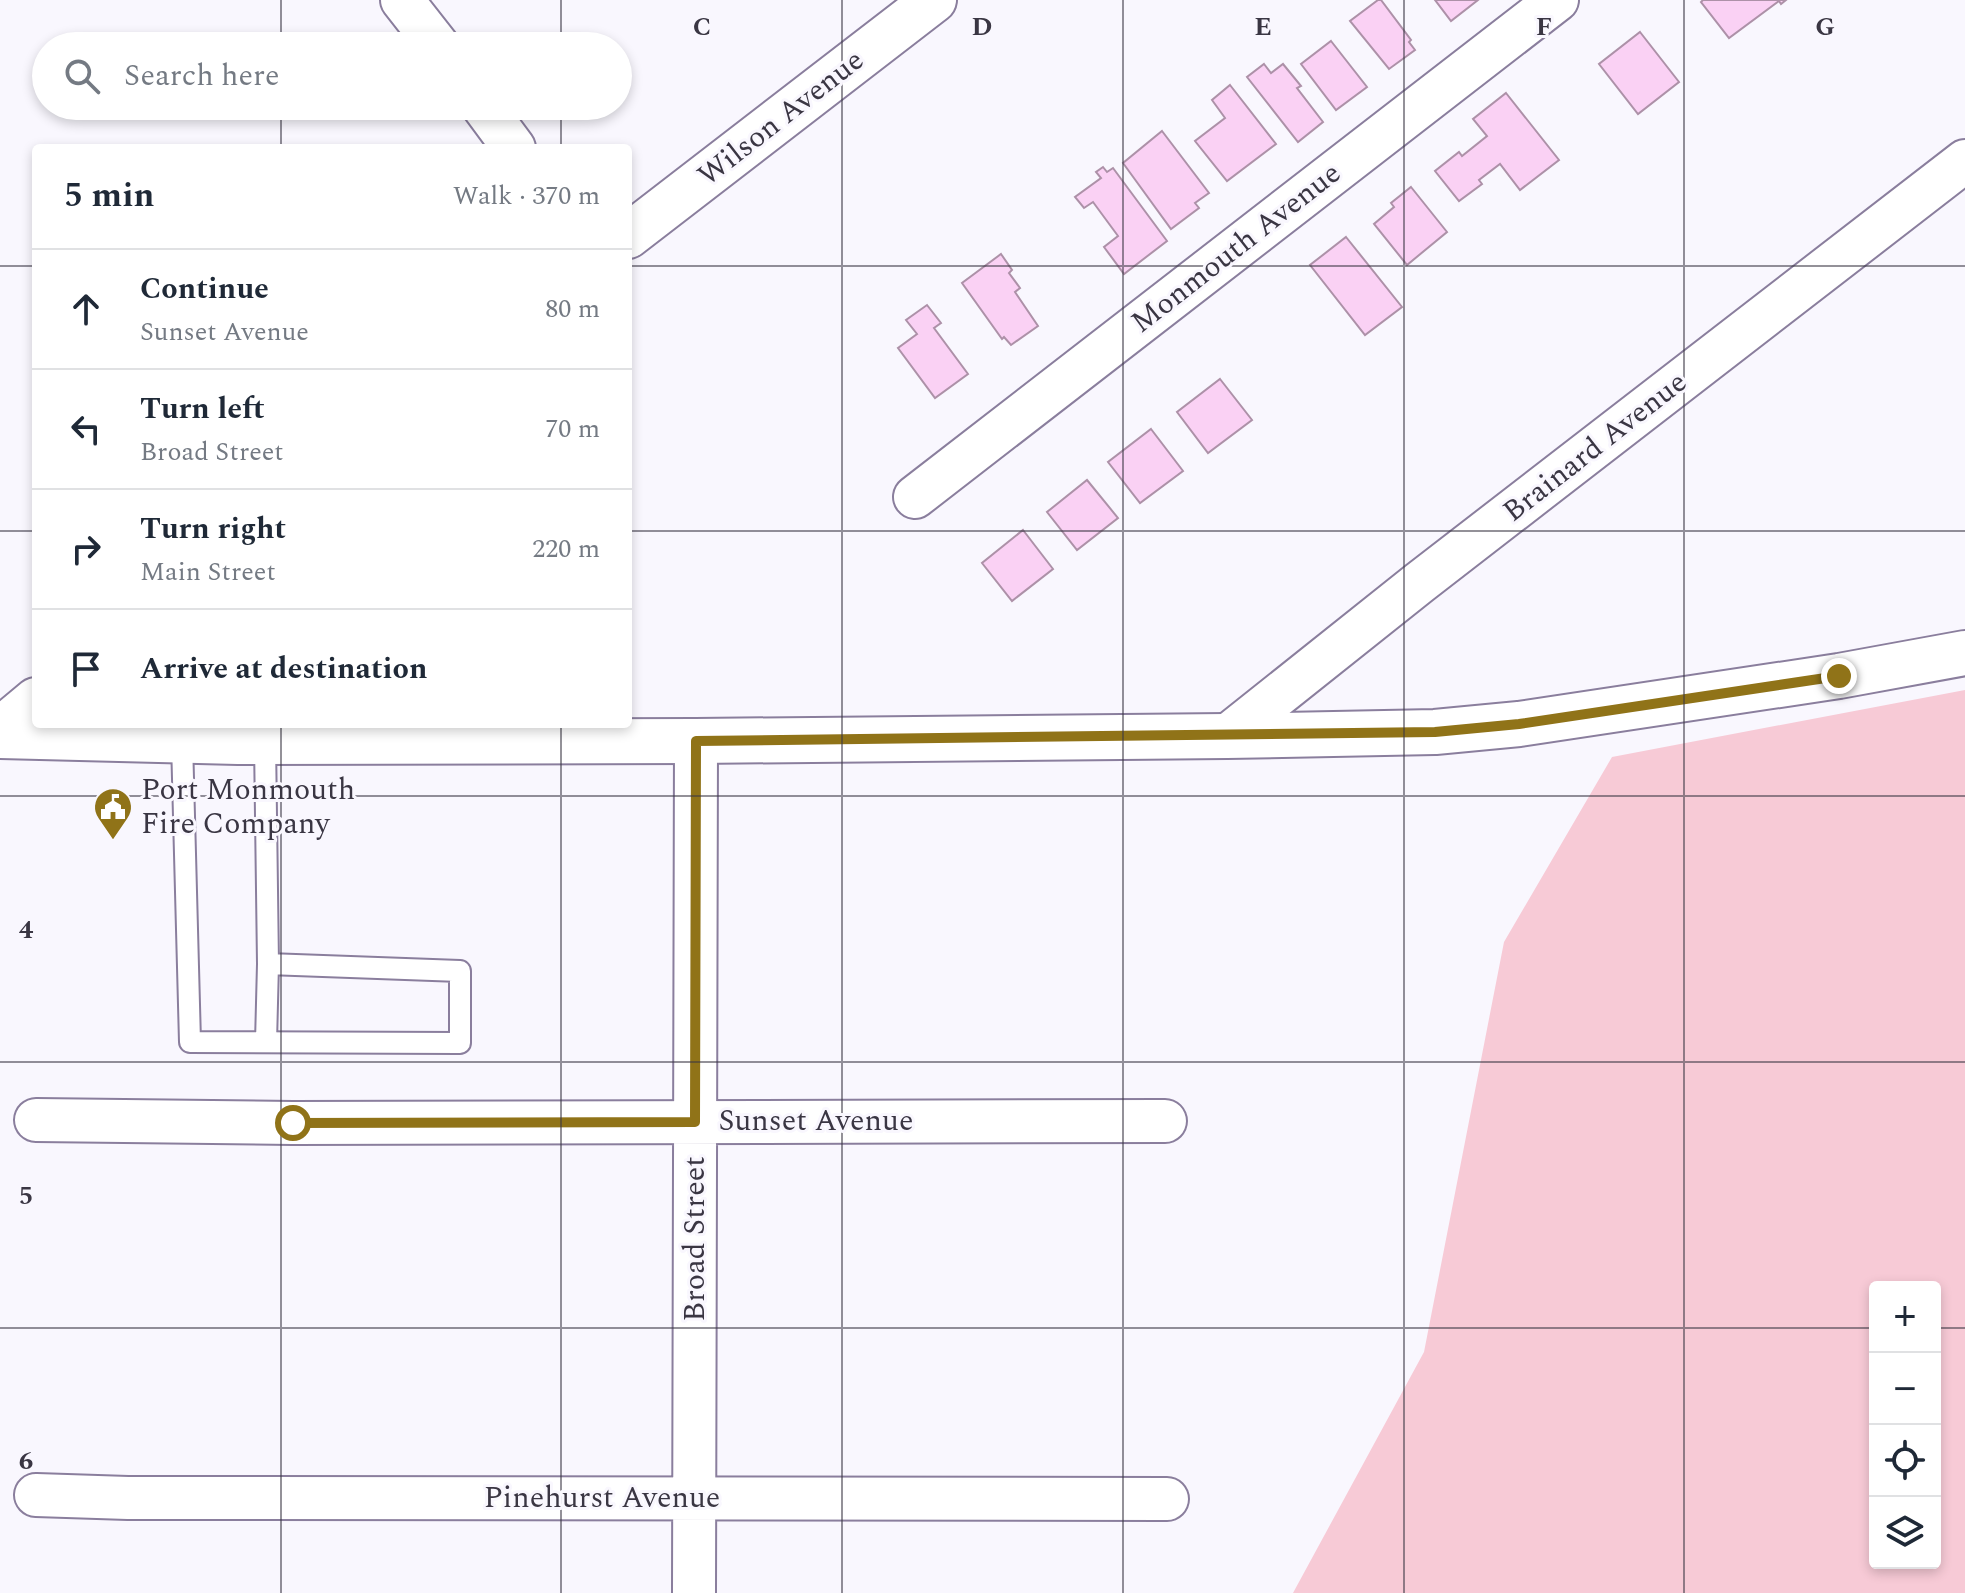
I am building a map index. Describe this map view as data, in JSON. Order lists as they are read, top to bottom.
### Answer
{
  "streets": {
    "street": [
      "Wilson Avenue",
      "Monmouth Avenue",
      "Brainard Avenue",
      "Sunset Avenue",
      "Broad Street",
      "Pinehurst Avenue"
    ]
  },
  "crossings": [
    ["Sunset Avenue", "Broad Street"],
    ["Broad Street", "Pinehurst Avenue"]
  ],
  "places": {
    "public building": ["Port Monmouth Fire Company"]
  },
  "page": {
    "search": "Search here",
    "heading": ["5 min", "Walk · 370 m"],
    "list": [
      ["Continue", "Sunset Avenue", "80 m"],
      ["Turn left", "Broad Street", "70 m"],
      ["Turn right", "Main Street", "220 m"],
      "Arrive at destination"
    ],
    "map_buttons": ["+", "−"]
  },
  "grid": {
    "columns": [
      "C",
      "D",
      "E",
      "F",
      "G"
    ],
    "rows": ["4", "5", "6"]
  }
}
